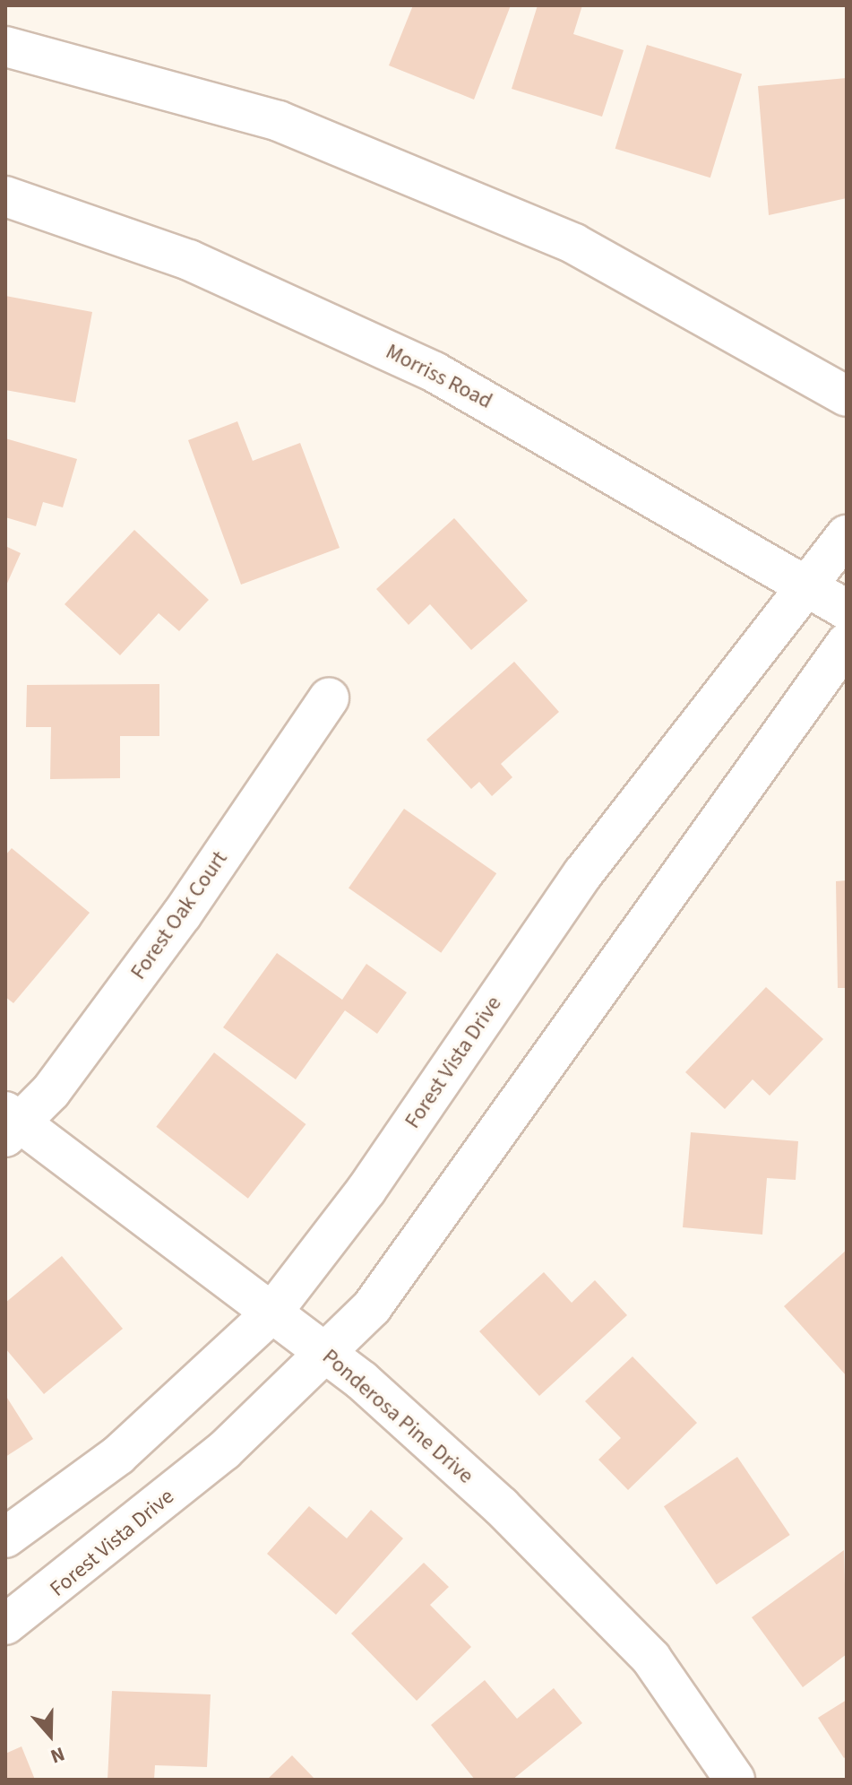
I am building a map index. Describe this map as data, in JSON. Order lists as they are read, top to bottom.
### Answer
{
  "streets": {
    "main road": [
      "Morriss Road",
      "Forest Oak Court",
      "Forest Vista Drive",
      "Ponderosa Pine Drive"
    ]
  },
  "crossings": [
    ["Morriss Road", "Forest Vista Drive"],
    ["Forest Oak Court", "Ponderosa Pine Drive"],
    ["Forest Vista Drive", "Ponderosa Pine Drive"]
  ],
  "north": "bottom"
}
